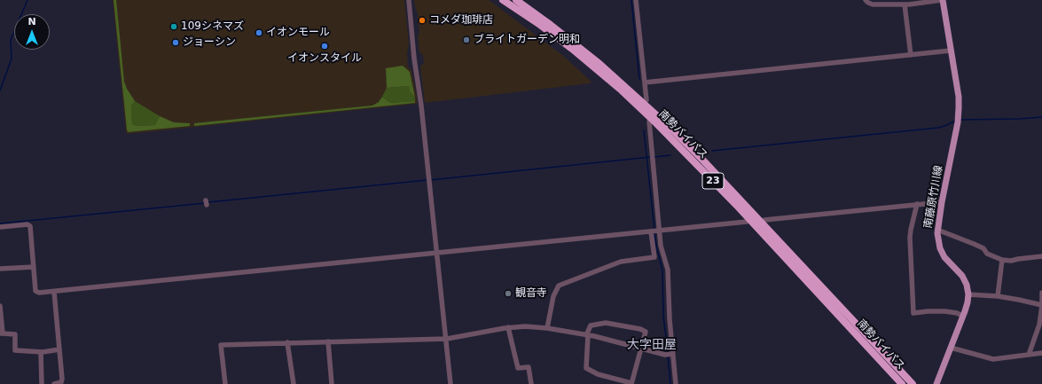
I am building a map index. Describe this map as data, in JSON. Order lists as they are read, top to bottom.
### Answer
{
  "streets": {
    "highway": ["南勢バイパス", "23"],
    "main road": ["南藤原竹川線"]
  },
  "districts": ["大字田屋"],
  "places": [
    "コメダ珈琲店",
    "109シネマズ",
    "イオンモール",
    "ブライトガーデン明和",
    "ジョーシン",
    "イオンスタイル",
    "観音寺"
  ],
  "north": "top"
}
